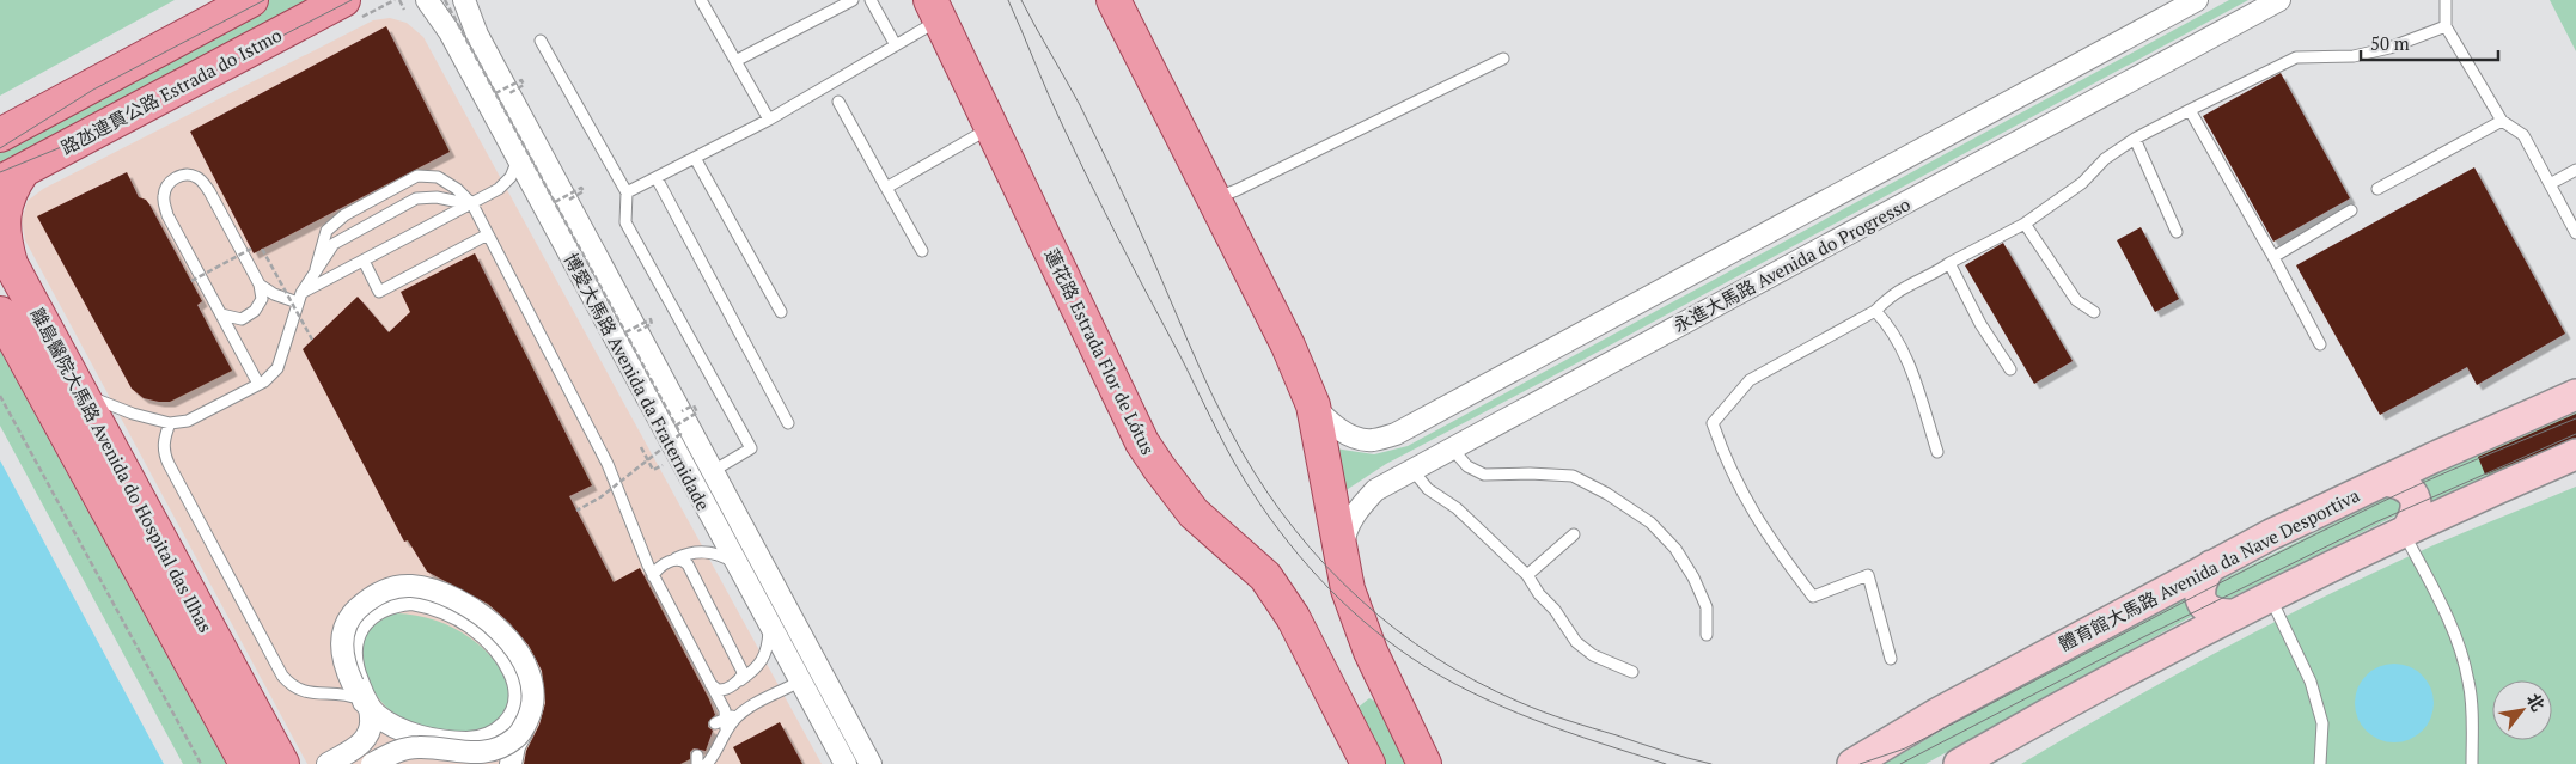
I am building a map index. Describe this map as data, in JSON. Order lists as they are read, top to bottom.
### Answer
{
  "streets": {
    "main road": [
      "路氹連貫公路 Estrada do Istmo",
      "蓮花路 Estrada Flor de Lótus",
      "離島醫院大馬路 Avenida do Hospital das Ilhas",
      "體育館大馬路 Avenida da Nave Desportiva"
    ],
    "street": ["永進大馬路 Avenida do Progresso", "博愛大馬路 Avenida da Fraternidade"]
  },
  "crossings": [
    ["路氹連貫公路 Estrada do Istmo", "離島醫院大馬路 Avenida do Hospital das Ilhas"]
  ],
  "scale_bar": "50 m",
  "north": "top right"
}
